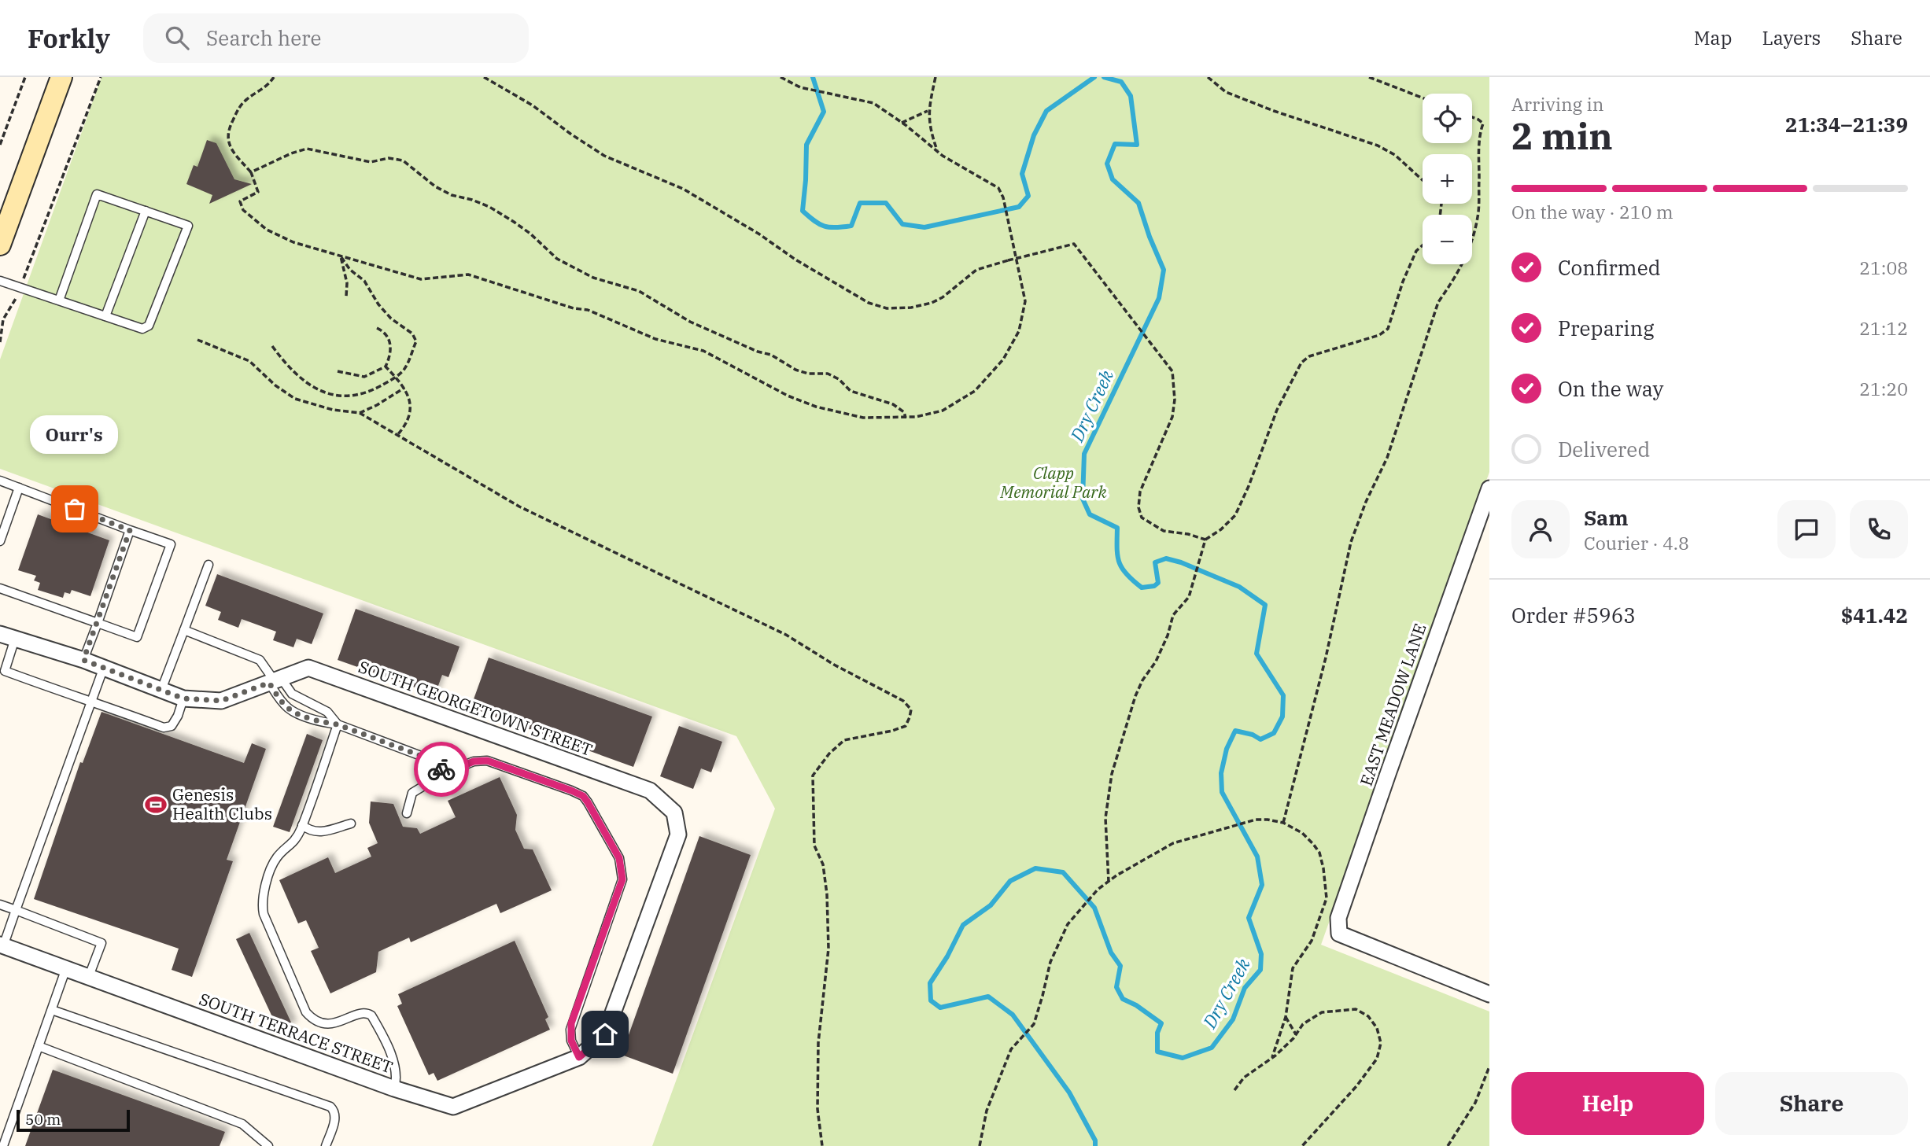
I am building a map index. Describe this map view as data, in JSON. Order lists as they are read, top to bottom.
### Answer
{
  "streets": {
    "street": ["EAST MEADOW LANE", "SOUTH GEORGETOWN STREET", "SOUTH TERRACE STREET"]
  },
  "crossings": [
    ["SOUTH GEORGETOWN STREET", "SOUTH TERRACE STREET"]
  ],
  "water": ["Dry Creek"],
  "parks": ["Clapp Memorial Park"],
  "places": {
    "other": ["Ourr's"],
    "sports": ["Genesis Health Clubs"]
  },
  "scale_bar": "50 m",
  "page": {
    "header": "Forkly",
    "search": "Search here",
    "nav": ["Map", "Layers", "Share"],
    "heading": ["2 min", "Arriving in", "21:34–21:39"],
    "panel": [
      "Sam",
      "Courier · 4.8",
      "Order #5963",
      "$41.42"
    ],
    "map_buttons": ["+", "−"],
    "bar": "On the way · 210 m",
    "list": [
      ["Confirmed", "21:08"],
      ["Preparing", "21:12"],
      ["On the way", "21:20"],
      "Delivered"
    ],
    "bubble": "Ourr's",
    "buttons": ["Help", "Share"],
    "scale": "50 m"
  }
}
